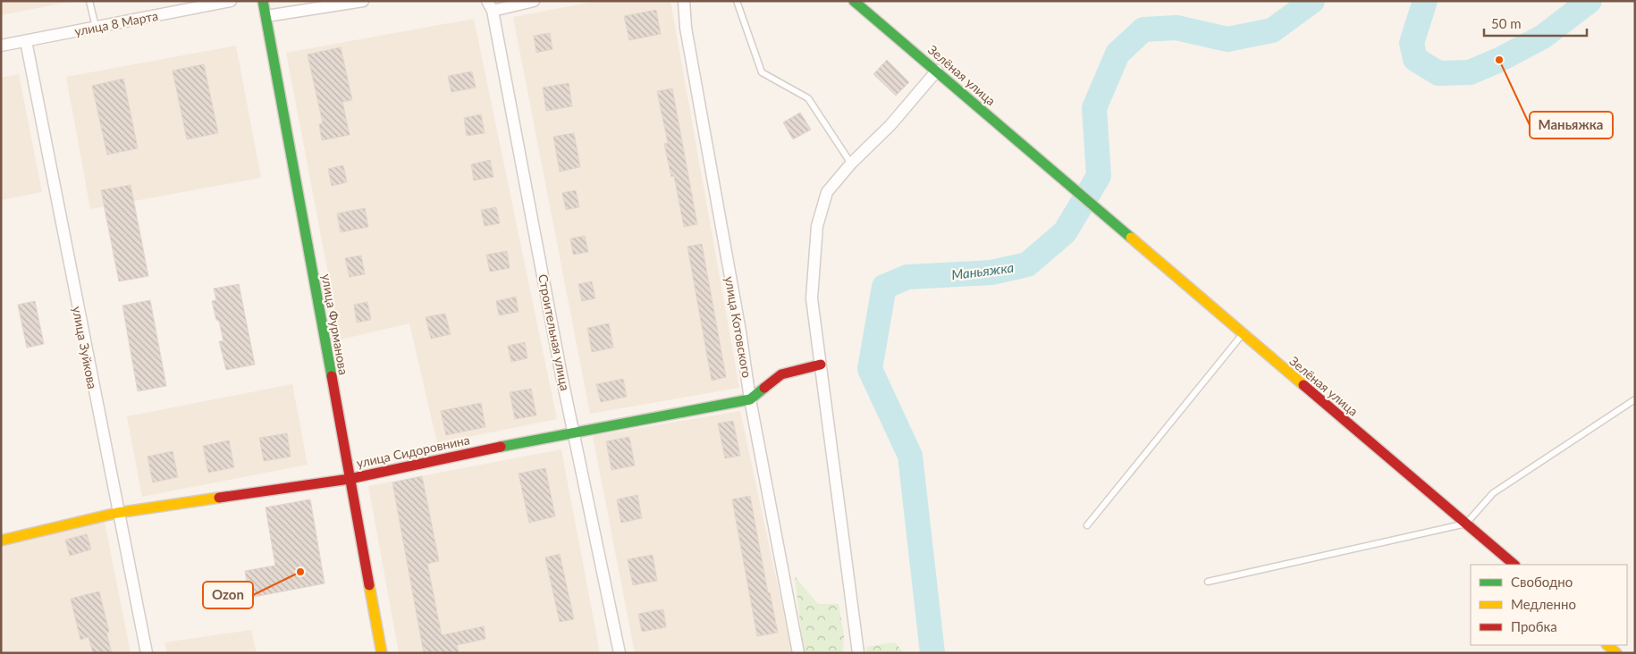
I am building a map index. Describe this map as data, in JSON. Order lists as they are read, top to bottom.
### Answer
{
  "streets": {
    "street": [
      "улица 8 Марта",
      "Зелёная улица",
      "улица Фурманова",
      "улица Котовского",
      "Строительная улица",
      "улица Зуйкова",
      "улица Сидоровнина"
    ]
  },
  "crossings": [
    ["улица 8 Марта", "улица Зуйкова"],
    ["улица Фурманова", "улица Сидоровнина"],
    ["улица Котовского", "улица Сидоровнина"],
    ["Строительная улица", "улица Сидоровнина"],
    ["улица Зуйкова", "улица Сидоровнина"]
  ],
  "water": ["Маньяжка"],
  "places": ["Маньяжка", "Ozon"],
  "legend": ["Свободно", "Медленно", "Пробка"],
  "scale_bar": "50 m"
}
